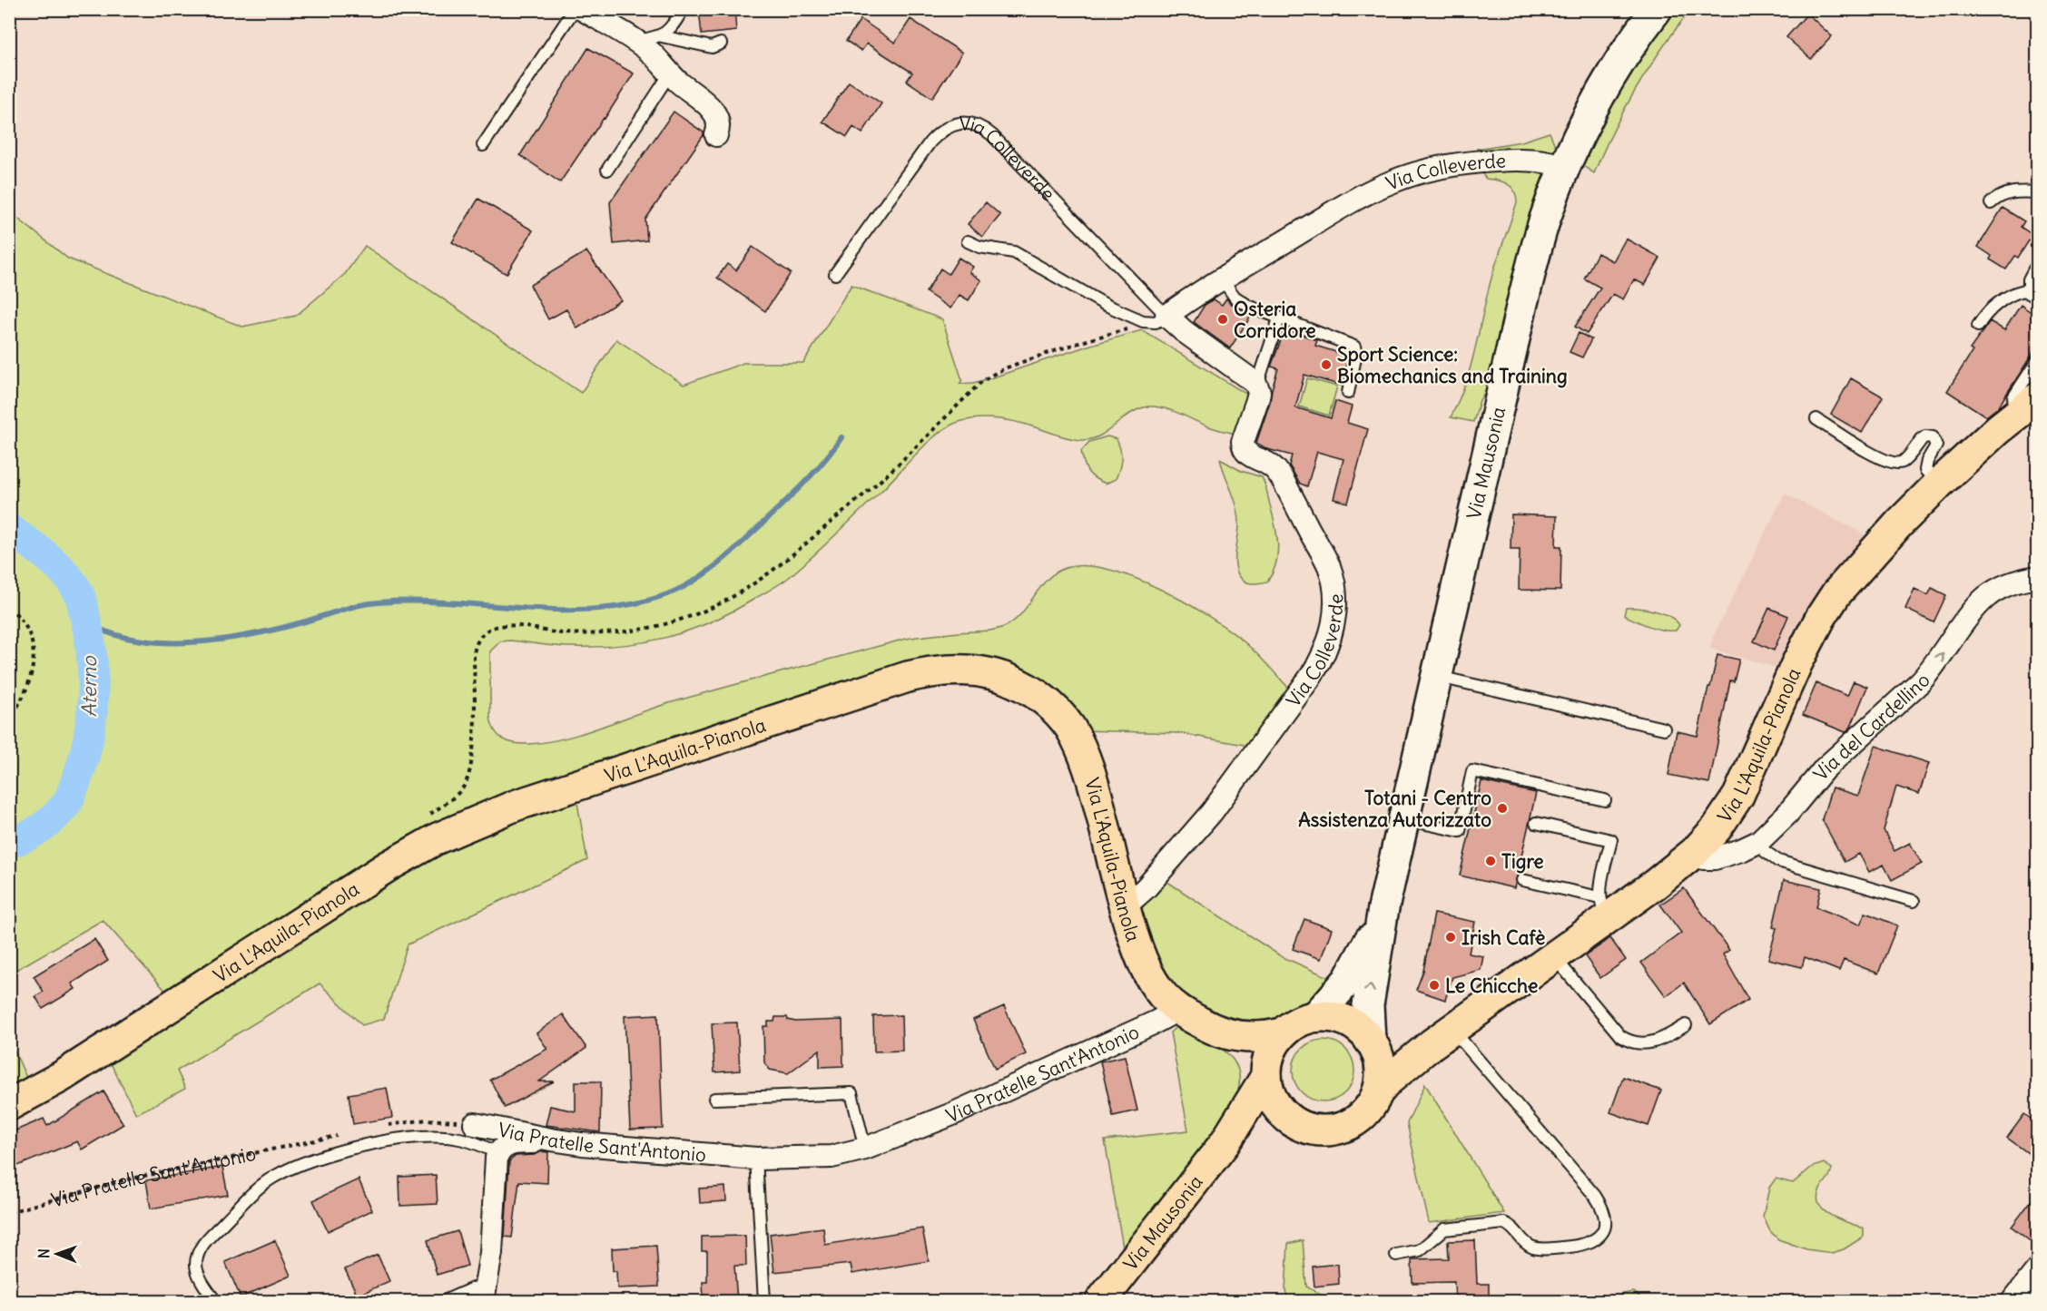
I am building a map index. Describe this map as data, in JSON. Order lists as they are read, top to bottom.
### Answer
{
  "streets": {
    "main road": ["Via Mausonia", "Via L'Aquila-Pianola"],
    "street": ["Via Colleverde", "Via del Cardellino", "Via Pratelle Sant'Antonio"]
  },
  "crossings": [
    ["Via Colleverde", "Via Mausonia"],
    ["Via Colleverde", "Via L'Aquila-Pianola"],
    ["Via Mausonia", "Via L'Aquila-Pianola"],
    ["Via del Cardellino", "Via L'Aquila-Pianola"],
    ["Via L'Aquila-Pianola", "Via Pratelle Sant'Antonio"]
  ],
  "one_way": ["Via del Cardellino"],
  "water": ["Aterno"],
  "places": [
    "Osteria Corridore",
    "Sport Science: Biomechanics and Training",
    "Totani - Centro Assistenza Autorizzato",
    "Tigre",
    "Irish Cafè",
    "Le Chicche"
  ],
  "north": "left"
}
